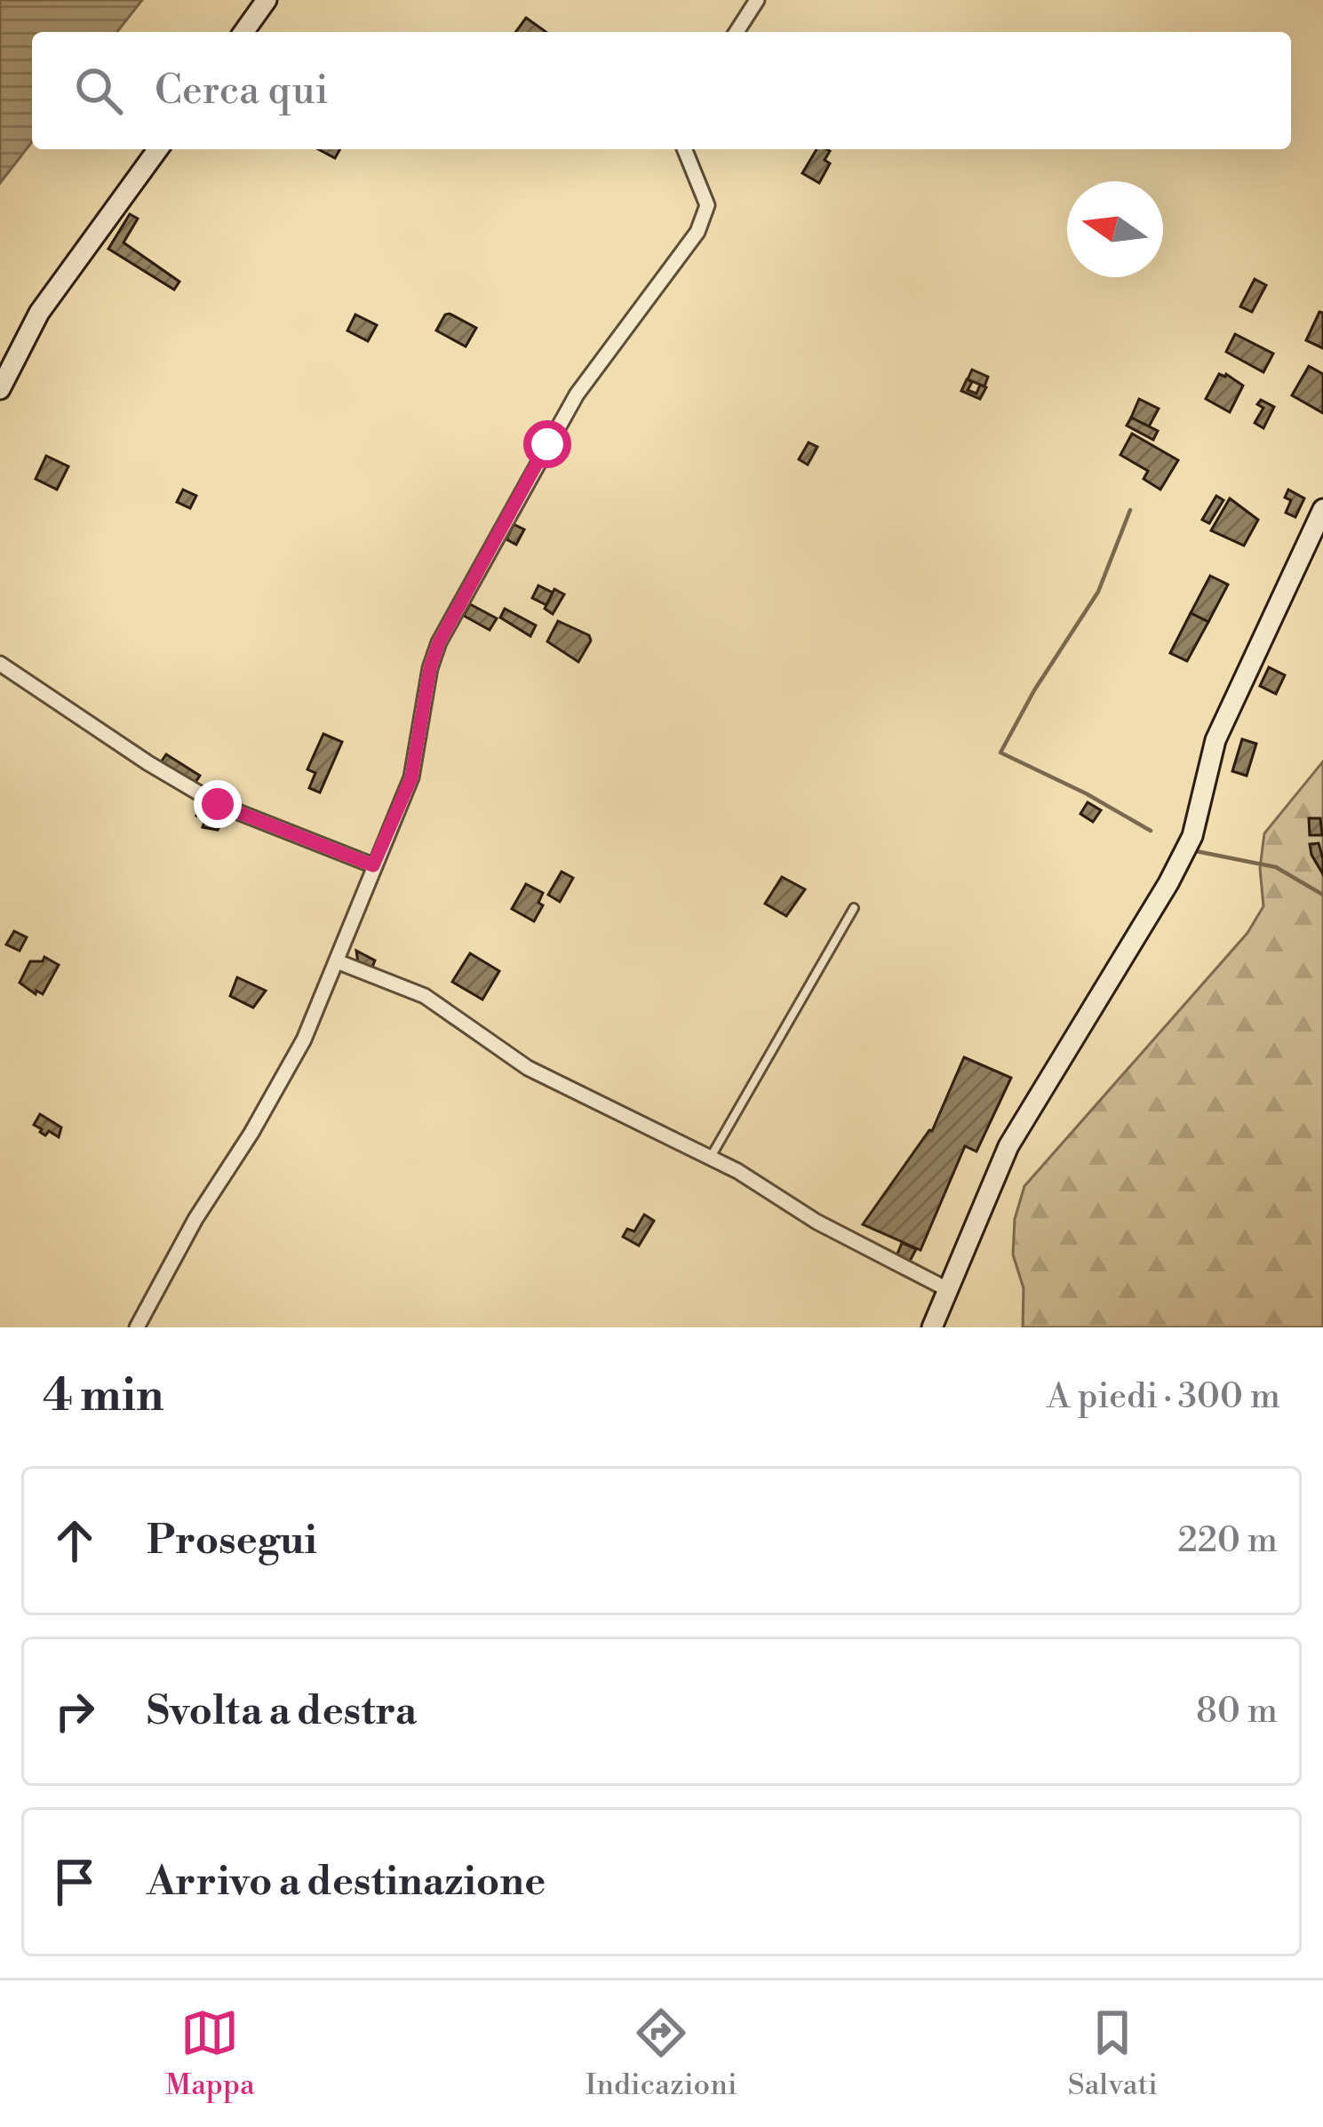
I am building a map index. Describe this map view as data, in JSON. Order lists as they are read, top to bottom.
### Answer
{
  "north": "left",
  "page": {
    "search": "Cerca qui",
    "heading": ["4 min", "A piedi · 300 m"],
    "list": [
      ["Prosegui", "220 m"],
      ["Svolta a destra", "80 m"],
      "Arrivo a destinazione"
    ],
    "nav": ["Mappa", "Indicazioni", "Salvati"]
  }
}
